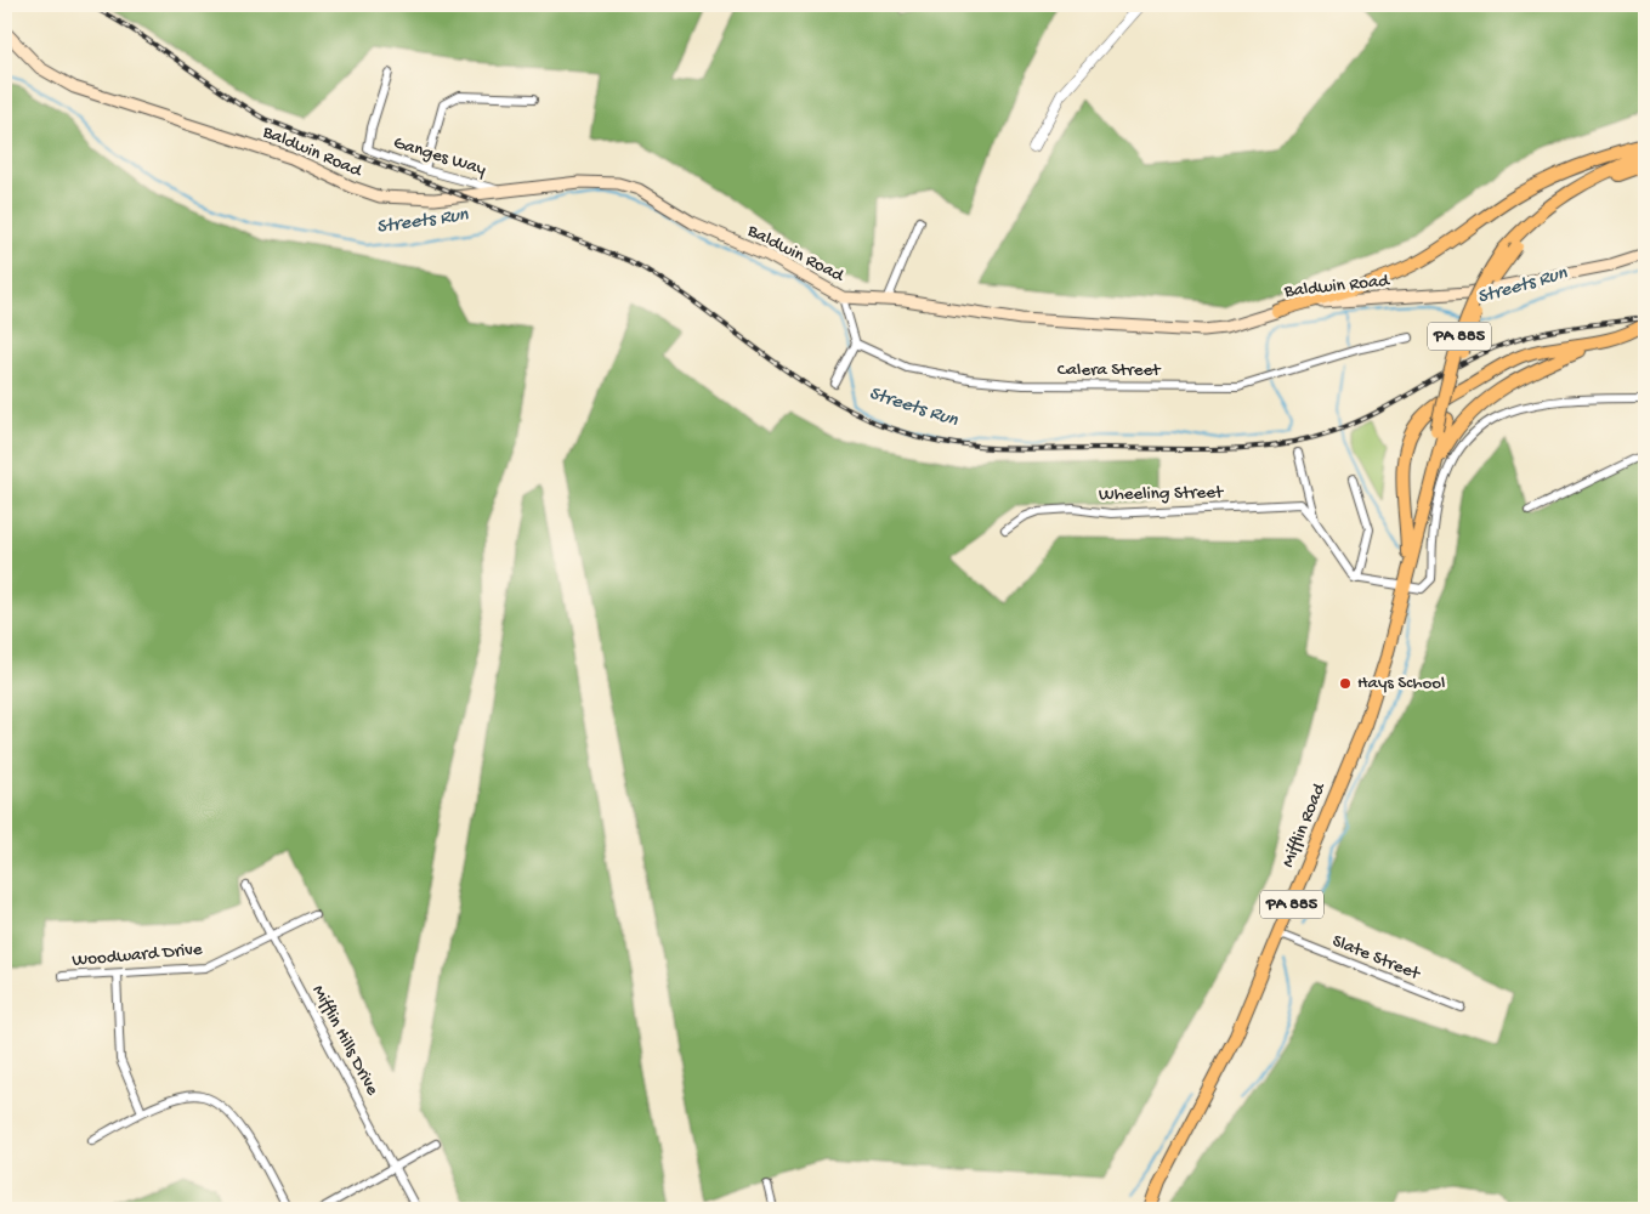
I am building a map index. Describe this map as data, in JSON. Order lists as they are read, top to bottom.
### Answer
{
  "streets": {
    "main road": ["Baldwin Road", "PA 885", "Mifflin Road"],
    "street": [
      "Ganges Way",
      "Calera Street",
      "Wheeling Street",
      "Woodward Drive",
      "Slate Street",
      "Mifflin Hills Drive"
    ]
  },
  "crossings": [
    ["Baldwin Road", "Ganges Way"],
    ["Mifflin Road", "Slate Street"],
    ["Woodward Drive", "Mifflin Hills Drive"]
  ],
  "water": ["Streets Run"],
  "places": ["Hays School"]
}
